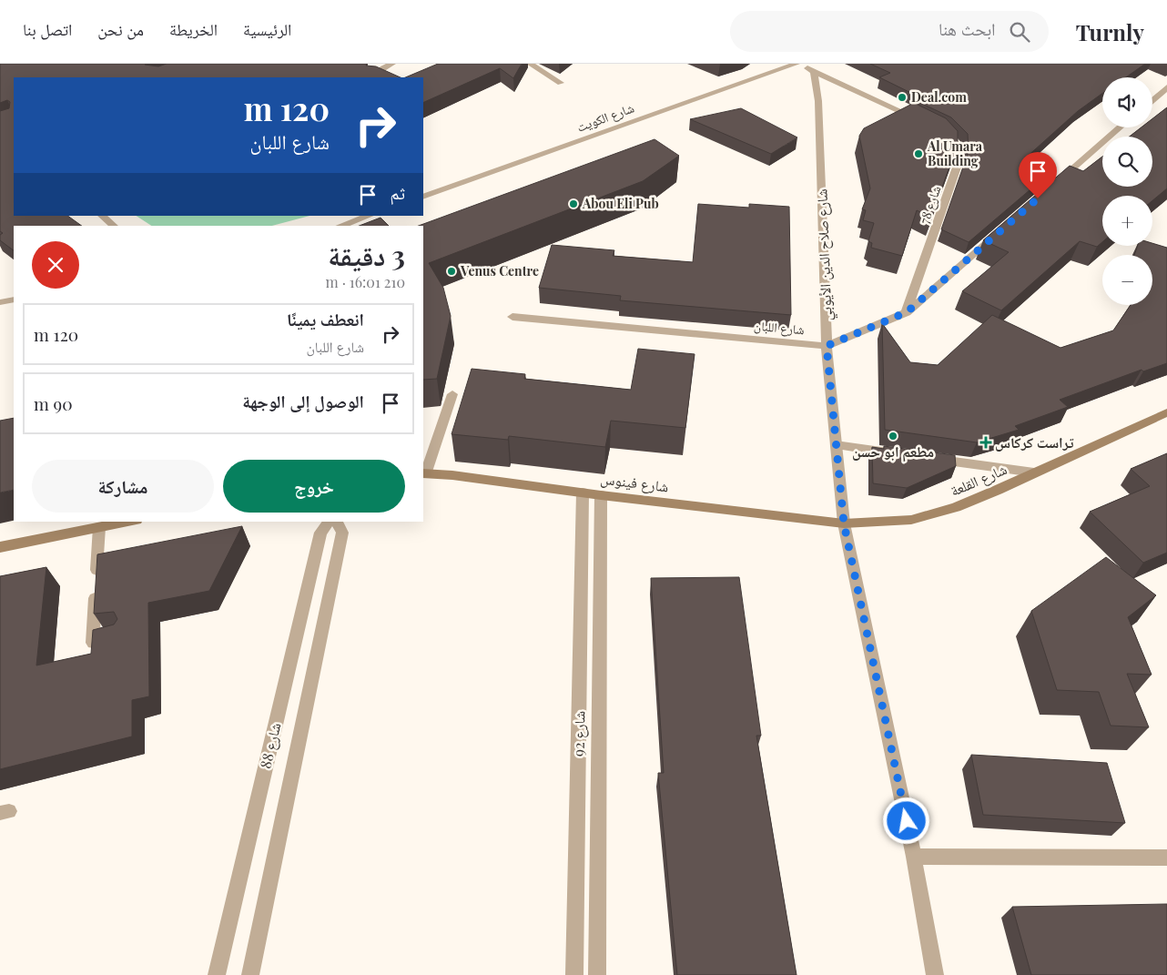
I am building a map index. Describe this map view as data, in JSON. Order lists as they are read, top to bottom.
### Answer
{
  "streets": {
    "main road": ["شارع القلعة", "شارع فينوس"],
    "street": [
      "شارع الكويت",
      "شارع 78",
      "شارع صلاح الدين الأيوبي",
      "شارع اللبان",
      "شارع 92",
      "شارع 88"
    ]
  },
  "crossings": [
    ["شارع 78", "شارع اللبان"],
    ["شارع صلاح الدين الأيوبي", "شارع اللبان"],
    ["شارع صلاح الدين الأيوبي", "شارع القلعة"],
    ["شارع صلاح الدين الأيوبي", "شارع فينوس"],
    ["شارع القلعة", "شارع فينوس"],
    ["شارع فينوس", "شارع 92"]
  ],
  "places": {
    "other": [
      "Deal.com",
      "Al Umara Building",
      "Abou Eli Pub",
      "Venus Centre",
      "مطعم ابو حسن"
    ],
    "health": ["تراست كركاس"]
  },
  "page": {
    "header": "Turnly",
    "search": "ابحث هنا",
    "nav": [
      "الرئيسية",
      "الخريطة",
      "من نحن",
      "اتصل بنا"
    ],
    "map_buttons": ["+", "−"],
    "turn": ["120 m", "شارع اللبان"],
    "then": "ثم",
    "heading": ["3 دقيقة", "210 m · 16:01"],
    "list": [
      {
        "name": "انعطف يمينًا",
        "note": "شارع اللبان",
        "value": "120 m"
      },
      {
        "name": "الوصول إلى الوجهة",
        "value": "90 m"
      }
    ],
    "buttons": ["خروج", "مشاركة"]
  }
}
